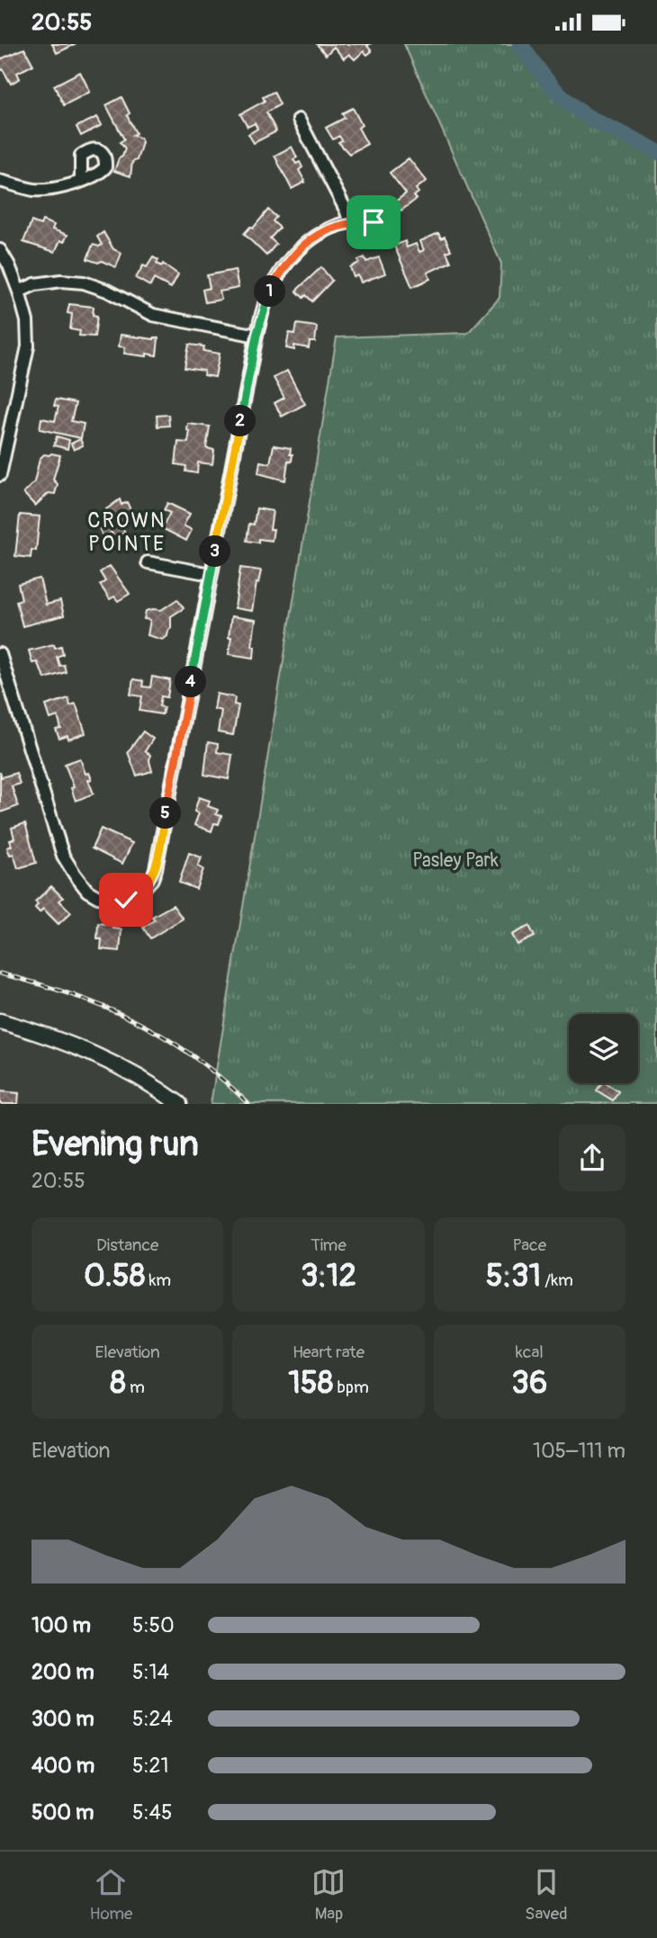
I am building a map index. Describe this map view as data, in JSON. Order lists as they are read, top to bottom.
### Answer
{
  "districts": ["CROWN POINTE"],
  "parks": ["Pasley Park"],
  "page": {
    "status": "20:55",
    "pins": [
      "1",
      "2",
      "3",
      "4",
      "5"
    ],
    "heading": ["Evening run", "20:55"],
    "stats": [
      ["Distance", "0.58 km"],
      ["Time", "3:12"],
      ["Pace", "5:31 /km"],
      ["Elevation", "8 m"],
      ["Heart rate", "158 bpm"],
      ["kcal", "36"]
    ],
    "chart": ["Elevation", "105–111 m"],
    "list": [
      {
        "name": "100 m",
        "note": "5:50"
      },
      {
        "name": "200 m",
        "note": "5:14"
      },
      {
        "name": "300 m",
        "note": "5:24"
      },
      {
        "name": "400 m",
        "note": "5:21"
      },
      {
        "name": "500 m",
        "note": "5:45"
      }
    ],
    "tabs": ["Home", "Map", "Saved"]
  }
}
